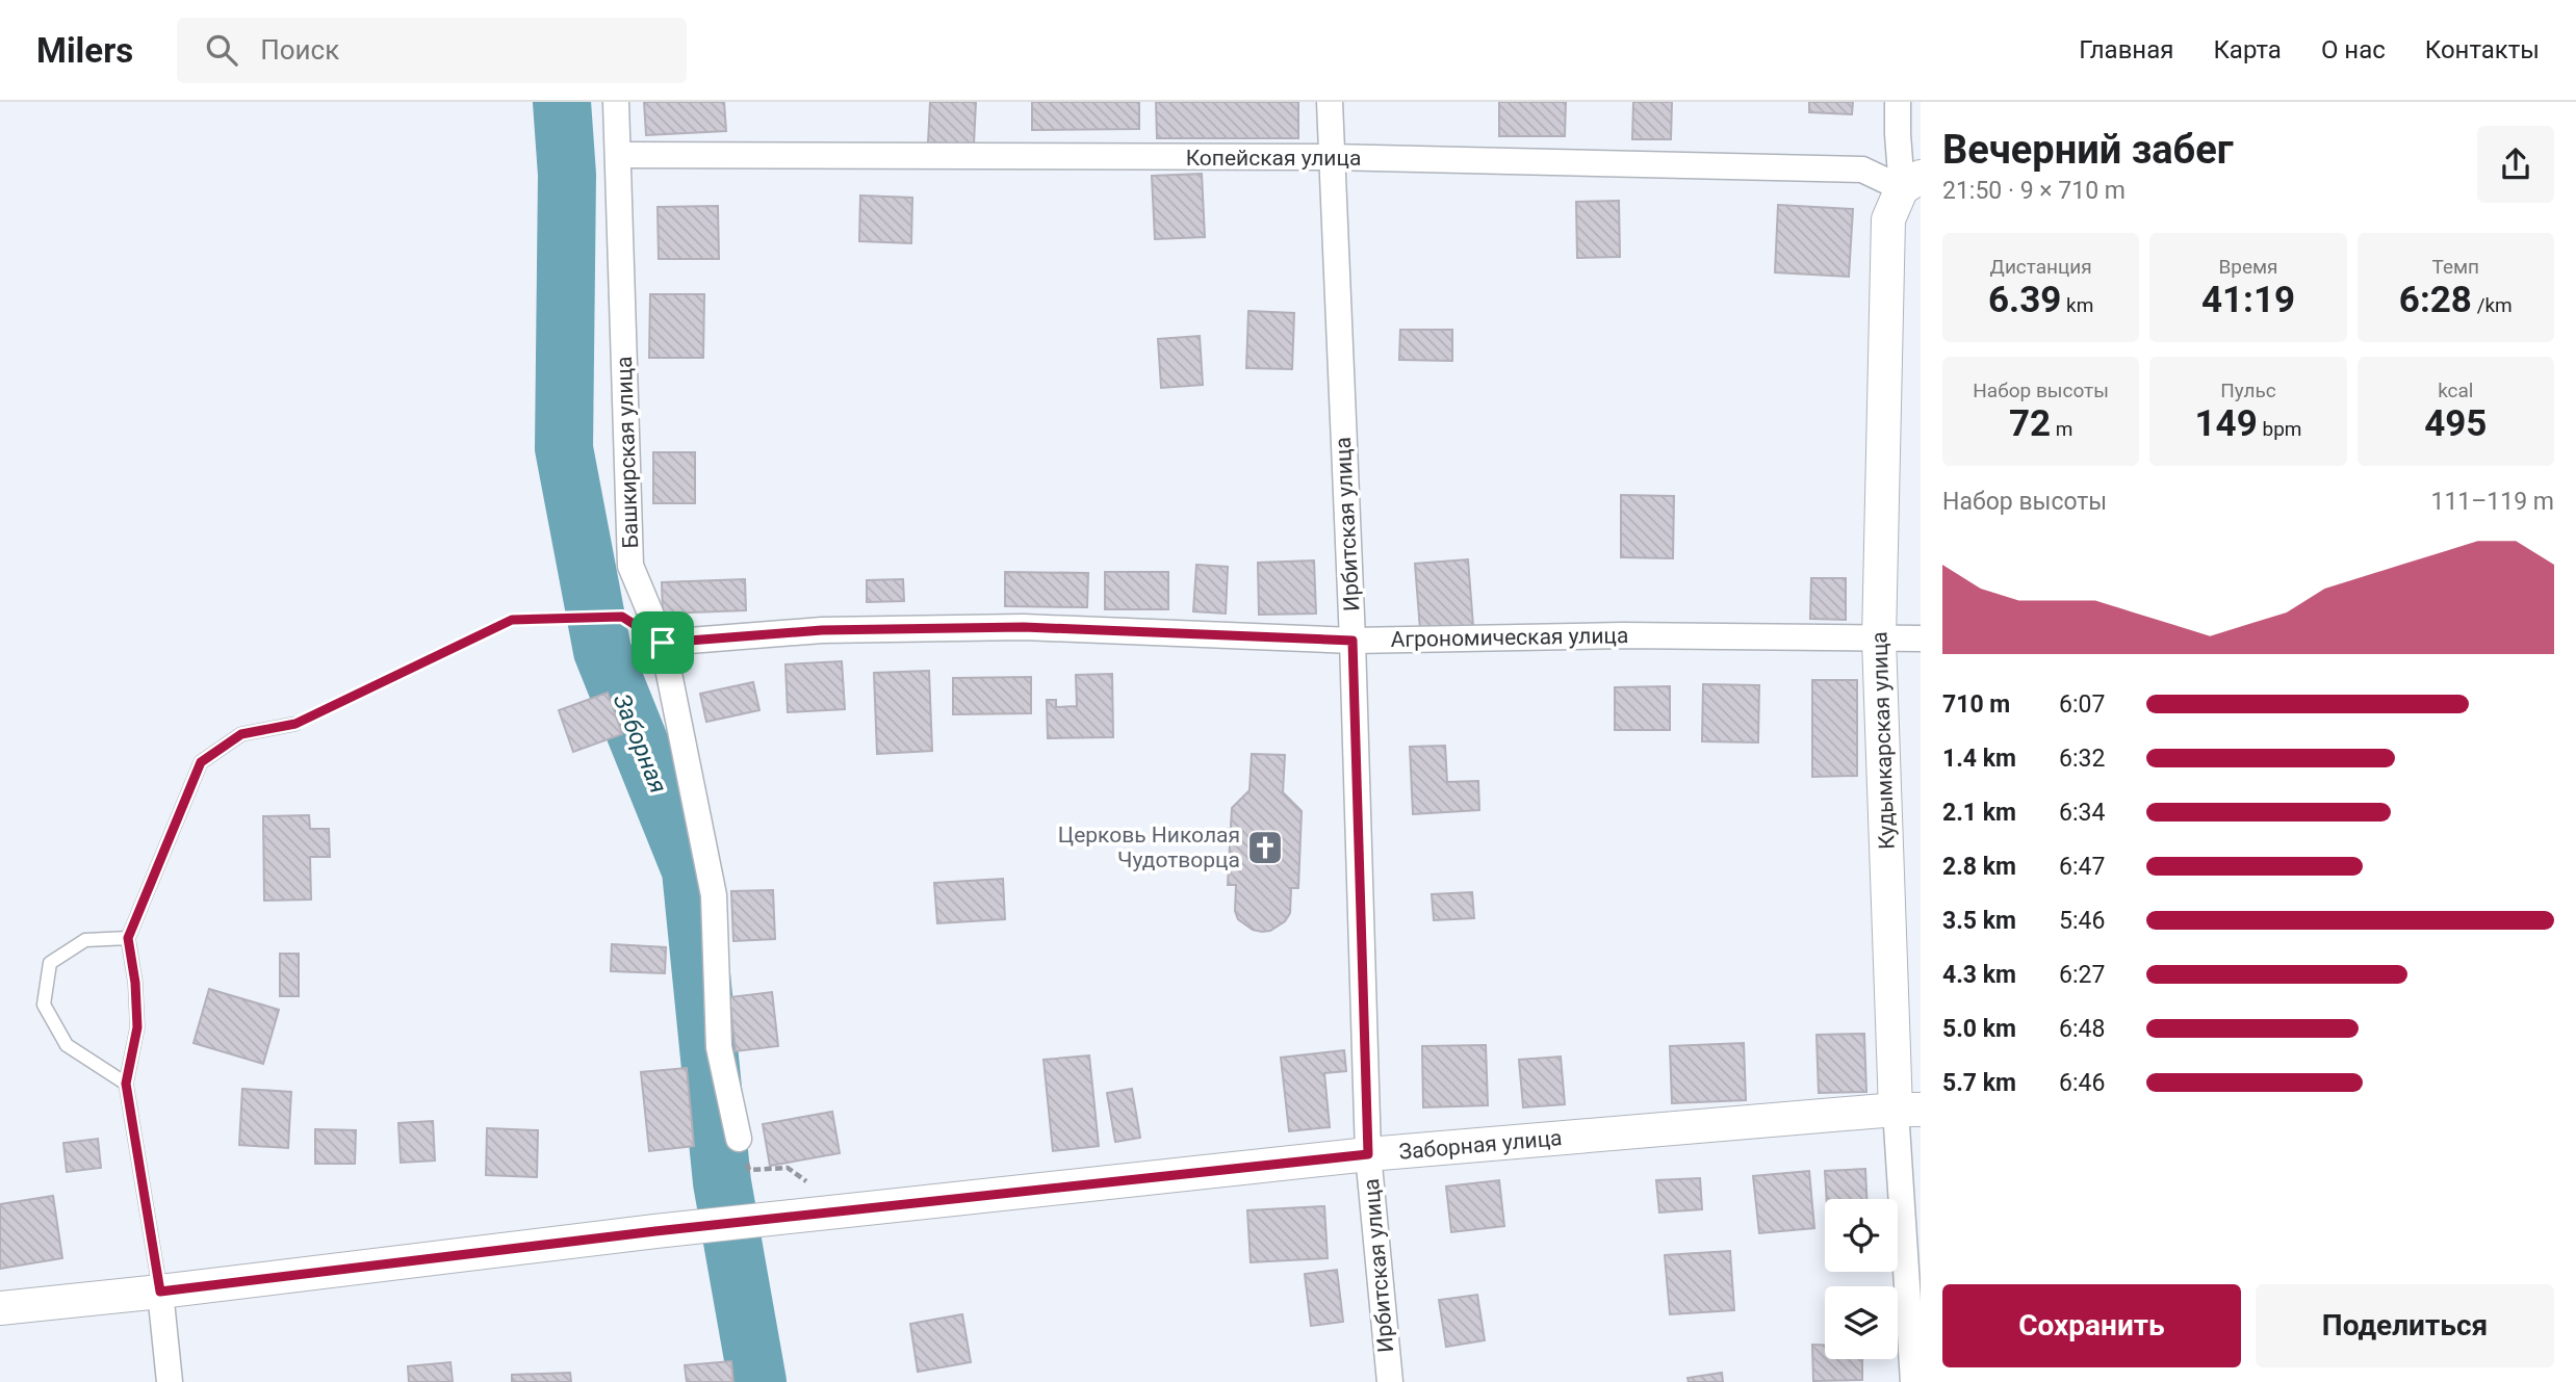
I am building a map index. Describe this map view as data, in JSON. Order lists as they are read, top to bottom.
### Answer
{
  "streets": {
    "street": [
      "Копейская улица",
      "Башкирская улица",
      "Ирбитская улица",
      "Агрономическая улица",
      "Кудымкарская улица",
      "Заборная улица"
    ]
  },
  "crossings": [
    ["Копейская улица", "Башкирская улица"],
    ["Копейская улица", "Ирбитская улица"],
    ["Копейская улица", "Кудымкарская улица"],
    ["Башкирская улица", "Агрономическая улица"],
    ["Ирбитская улица", "Агрономическая улица"],
    ["Ирбитская улица", "Заборная улица"],
    ["Агрономическая улица", "Кудымкарская улица"],
    ["Кудымкарская улица", "Заборная улица"]
  ],
  "water": ["Заборная"],
  "places": {
    "church": ["Церковь Николая Чудотворца"]
  },
  "page": {
    "header": "Milers",
    "search": "Поиск",
    "nav": [
      "Главная",
      "Карта",
      "О нас",
      "Контакты"
    ],
    "heading": ["Вечерний забег", "21:50 · 9 × 710 m"],
    "stats": [
      ["Дистанция", "6.39 km"],
      ["Время", "41:19"],
      ["Темп", "6:28 /km"],
      ["Набор высоты", "72 m"],
      ["Пульс", "149 bpm"],
      ["kcal", "495"]
    ],
    "chart": ["Набор высоты", "111–119 m"],
    "list": [
      {
        "name": "710 m",
        "note": "6:07"
      },
      {
        "name": "1.4 km",
        "note": "6:32"
      },
      {
        "name": "2.1 km",
        "note": "6:34"
      },
      {
        "name": "2.8 km",
        "note": "6:47"
      },
      {
        "name": "3.5 km",
        "note": "5:46"
      },
      {
        "name": "4.3 km",
        "note": "6:27"
      },
      {
        "name": "5.0 km",
        "note": "6:48"
      },
      {
        "name": "5.7 km",
        "note": "6:46"
      }
    ],
    "buttons": ["Сохранить", "Поделиться"]
  }
}
